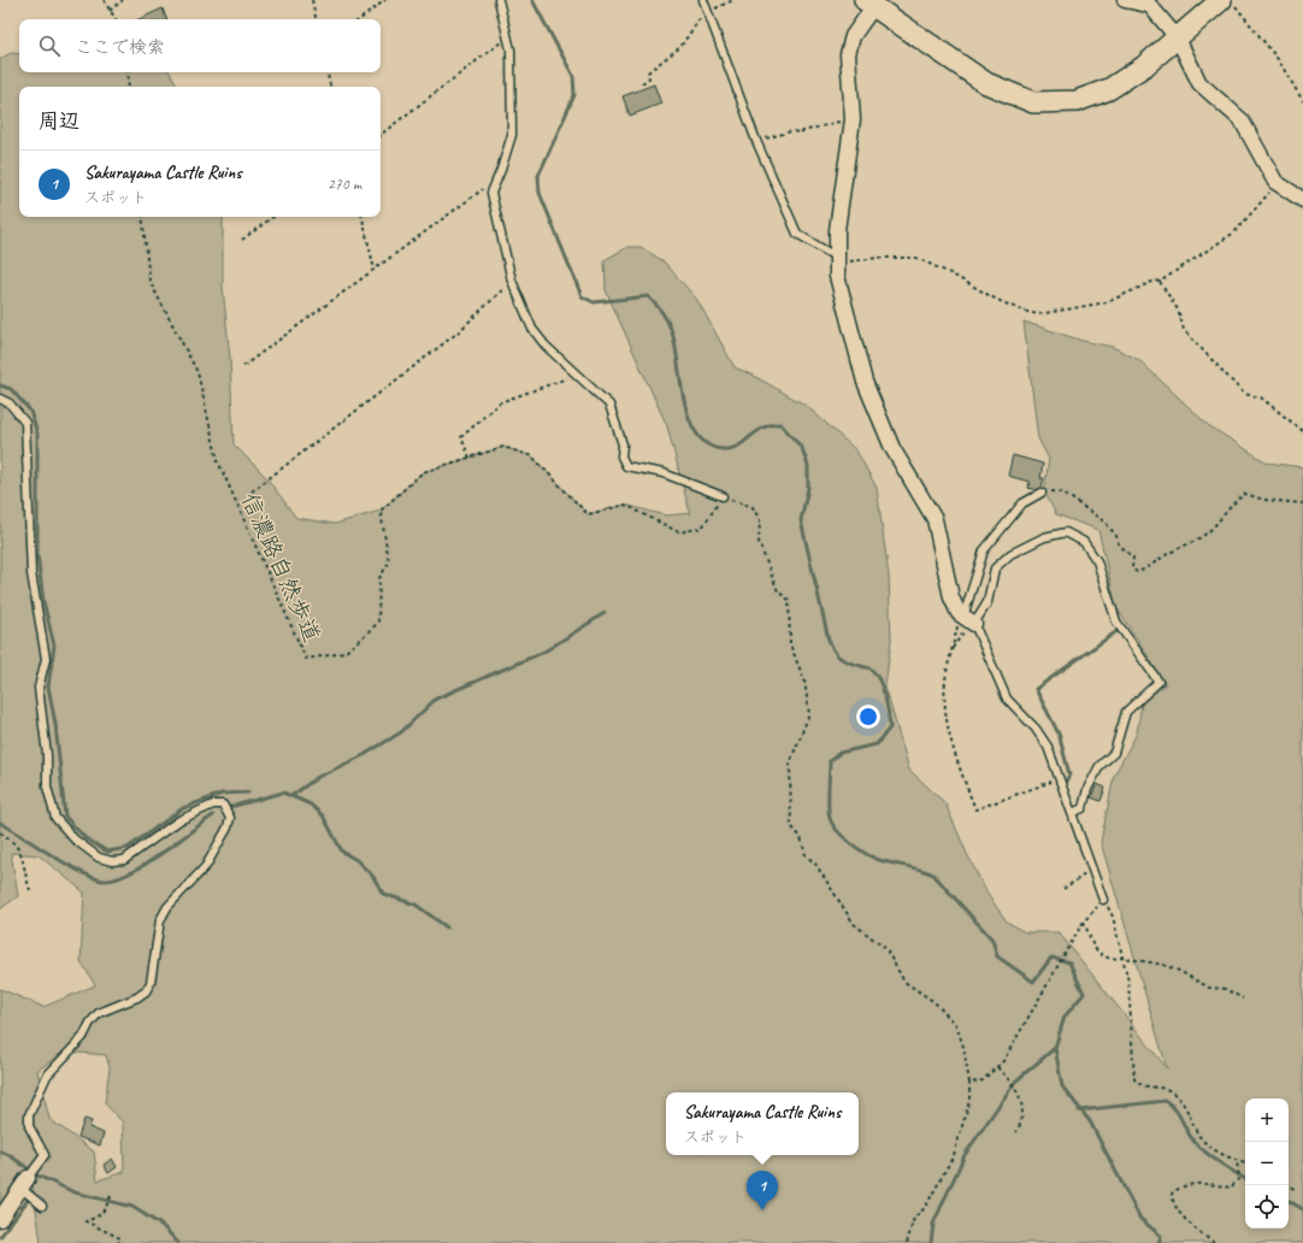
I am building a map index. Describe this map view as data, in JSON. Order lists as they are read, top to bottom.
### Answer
{
  "streets": {
    "path": ["信濃路自然歩道"]
  },
  "page": {
    "search": "ここで検索",
    "heading": "周辺",
    "list": [
      {
        "mark": "1",
        "name": "Sakurayama Castle Ruins",
        "note": "スポット",
        "value": "270 m"
      }
    ],
    "popup": ["Sakurayama Castle Ruins", "スポット"],
    "map_buttons": ["+", "−"],
    "pins": "1"
  }
}
